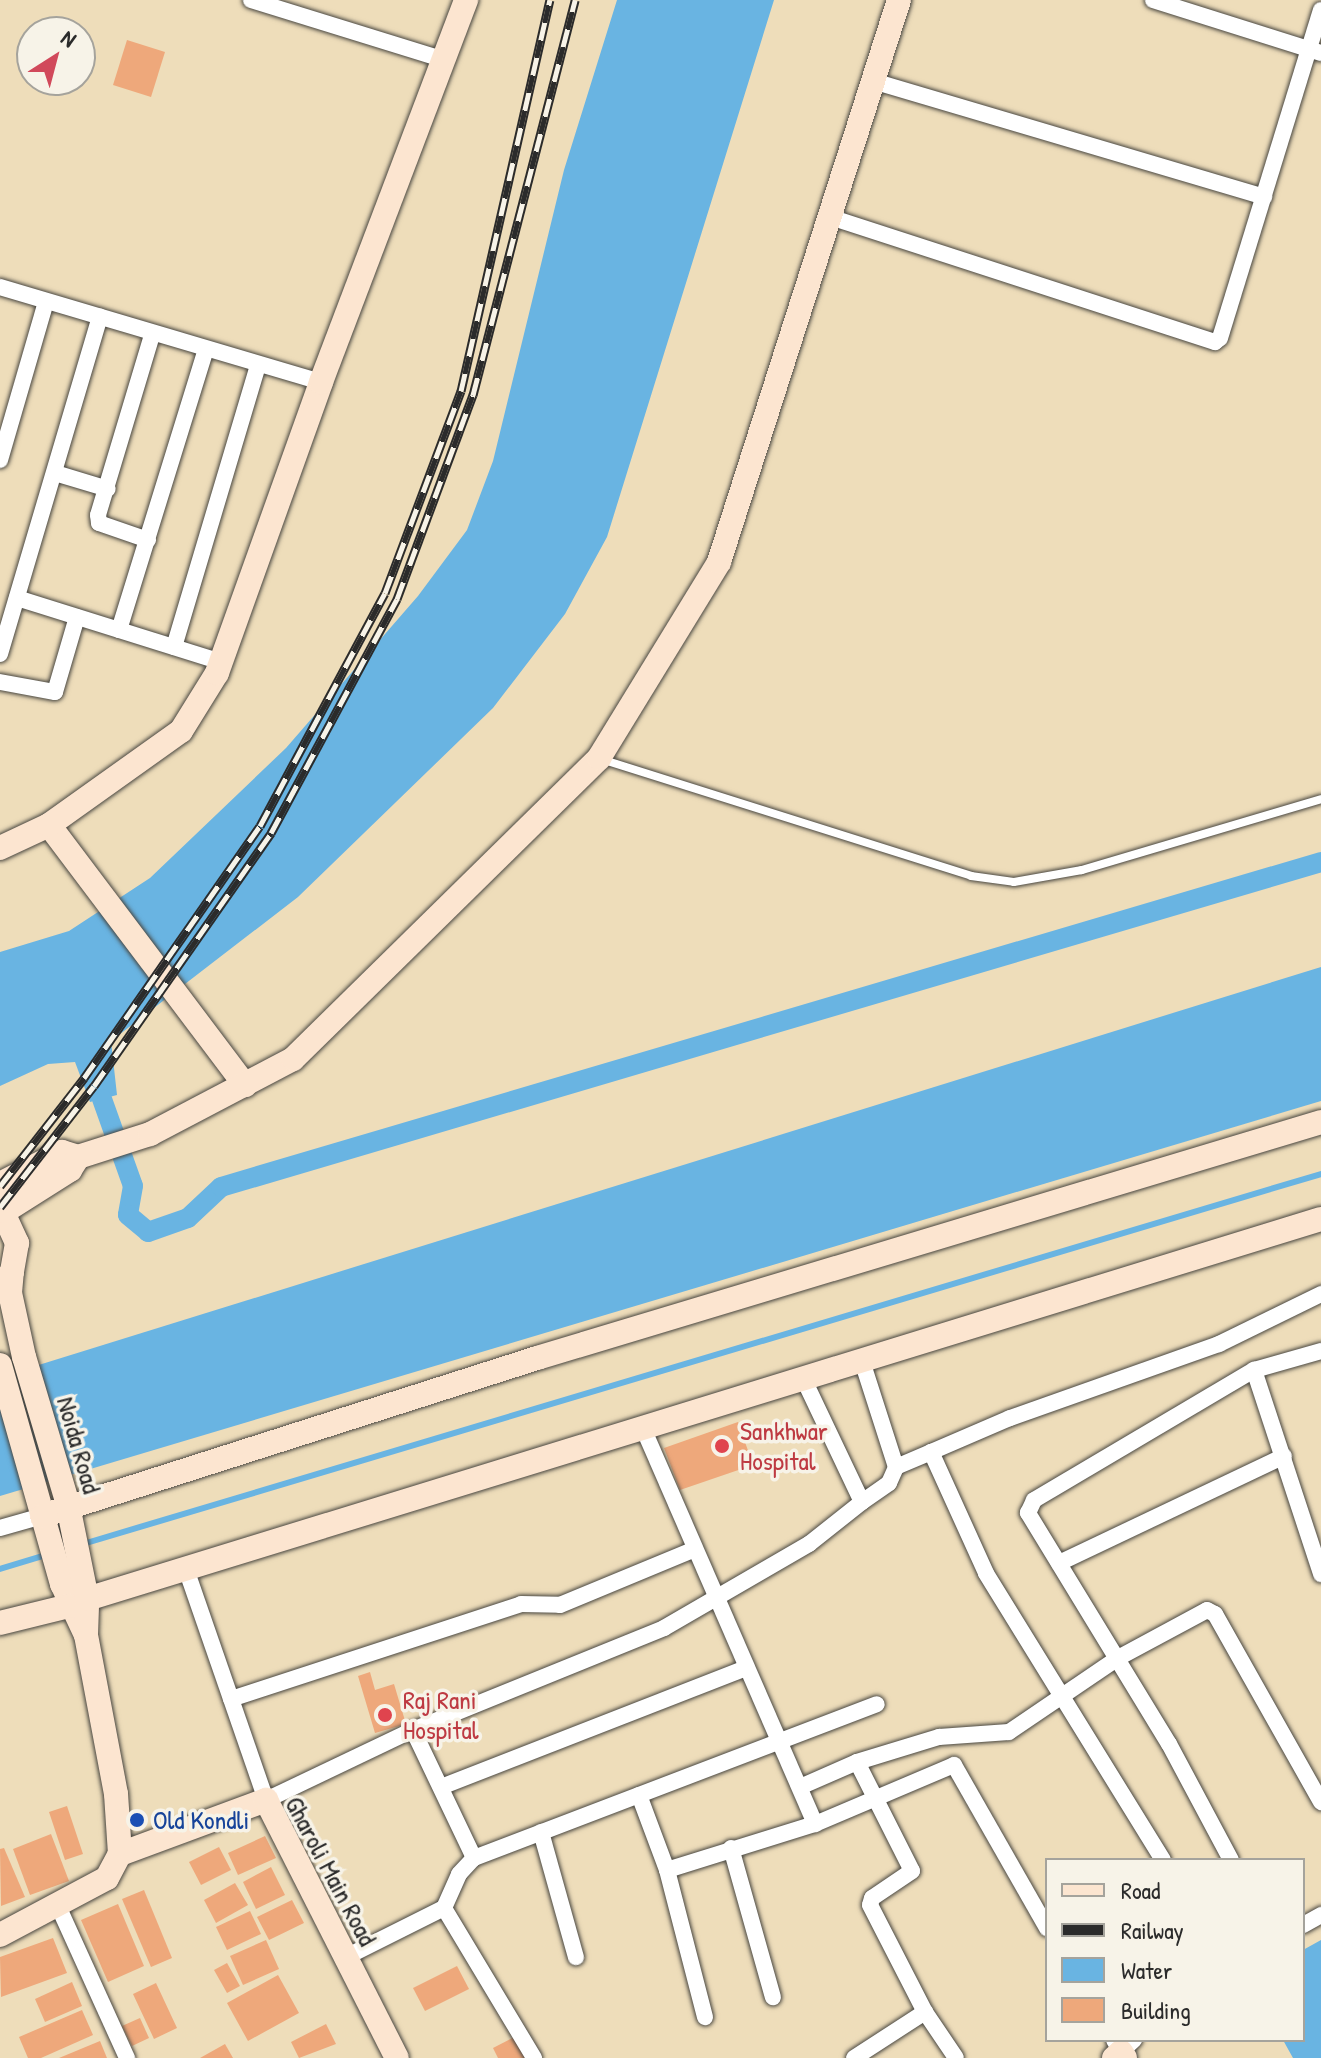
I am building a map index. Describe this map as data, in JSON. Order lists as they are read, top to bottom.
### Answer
{
  "streets": {
    "street": ["Noida Road", "Gharoli Main Road"]
  },
  "crossings": [
    ["Noida Road", "Gharoli Main Road"]
  ],
  "places": ["Sankhwar Hospital", "Raj Rani Hospital", "Old Kondli"],
  "legend": [
    "Road",
    "Railway",
    "Water",
    "Building"
  ],
  "north": "top right"
}
